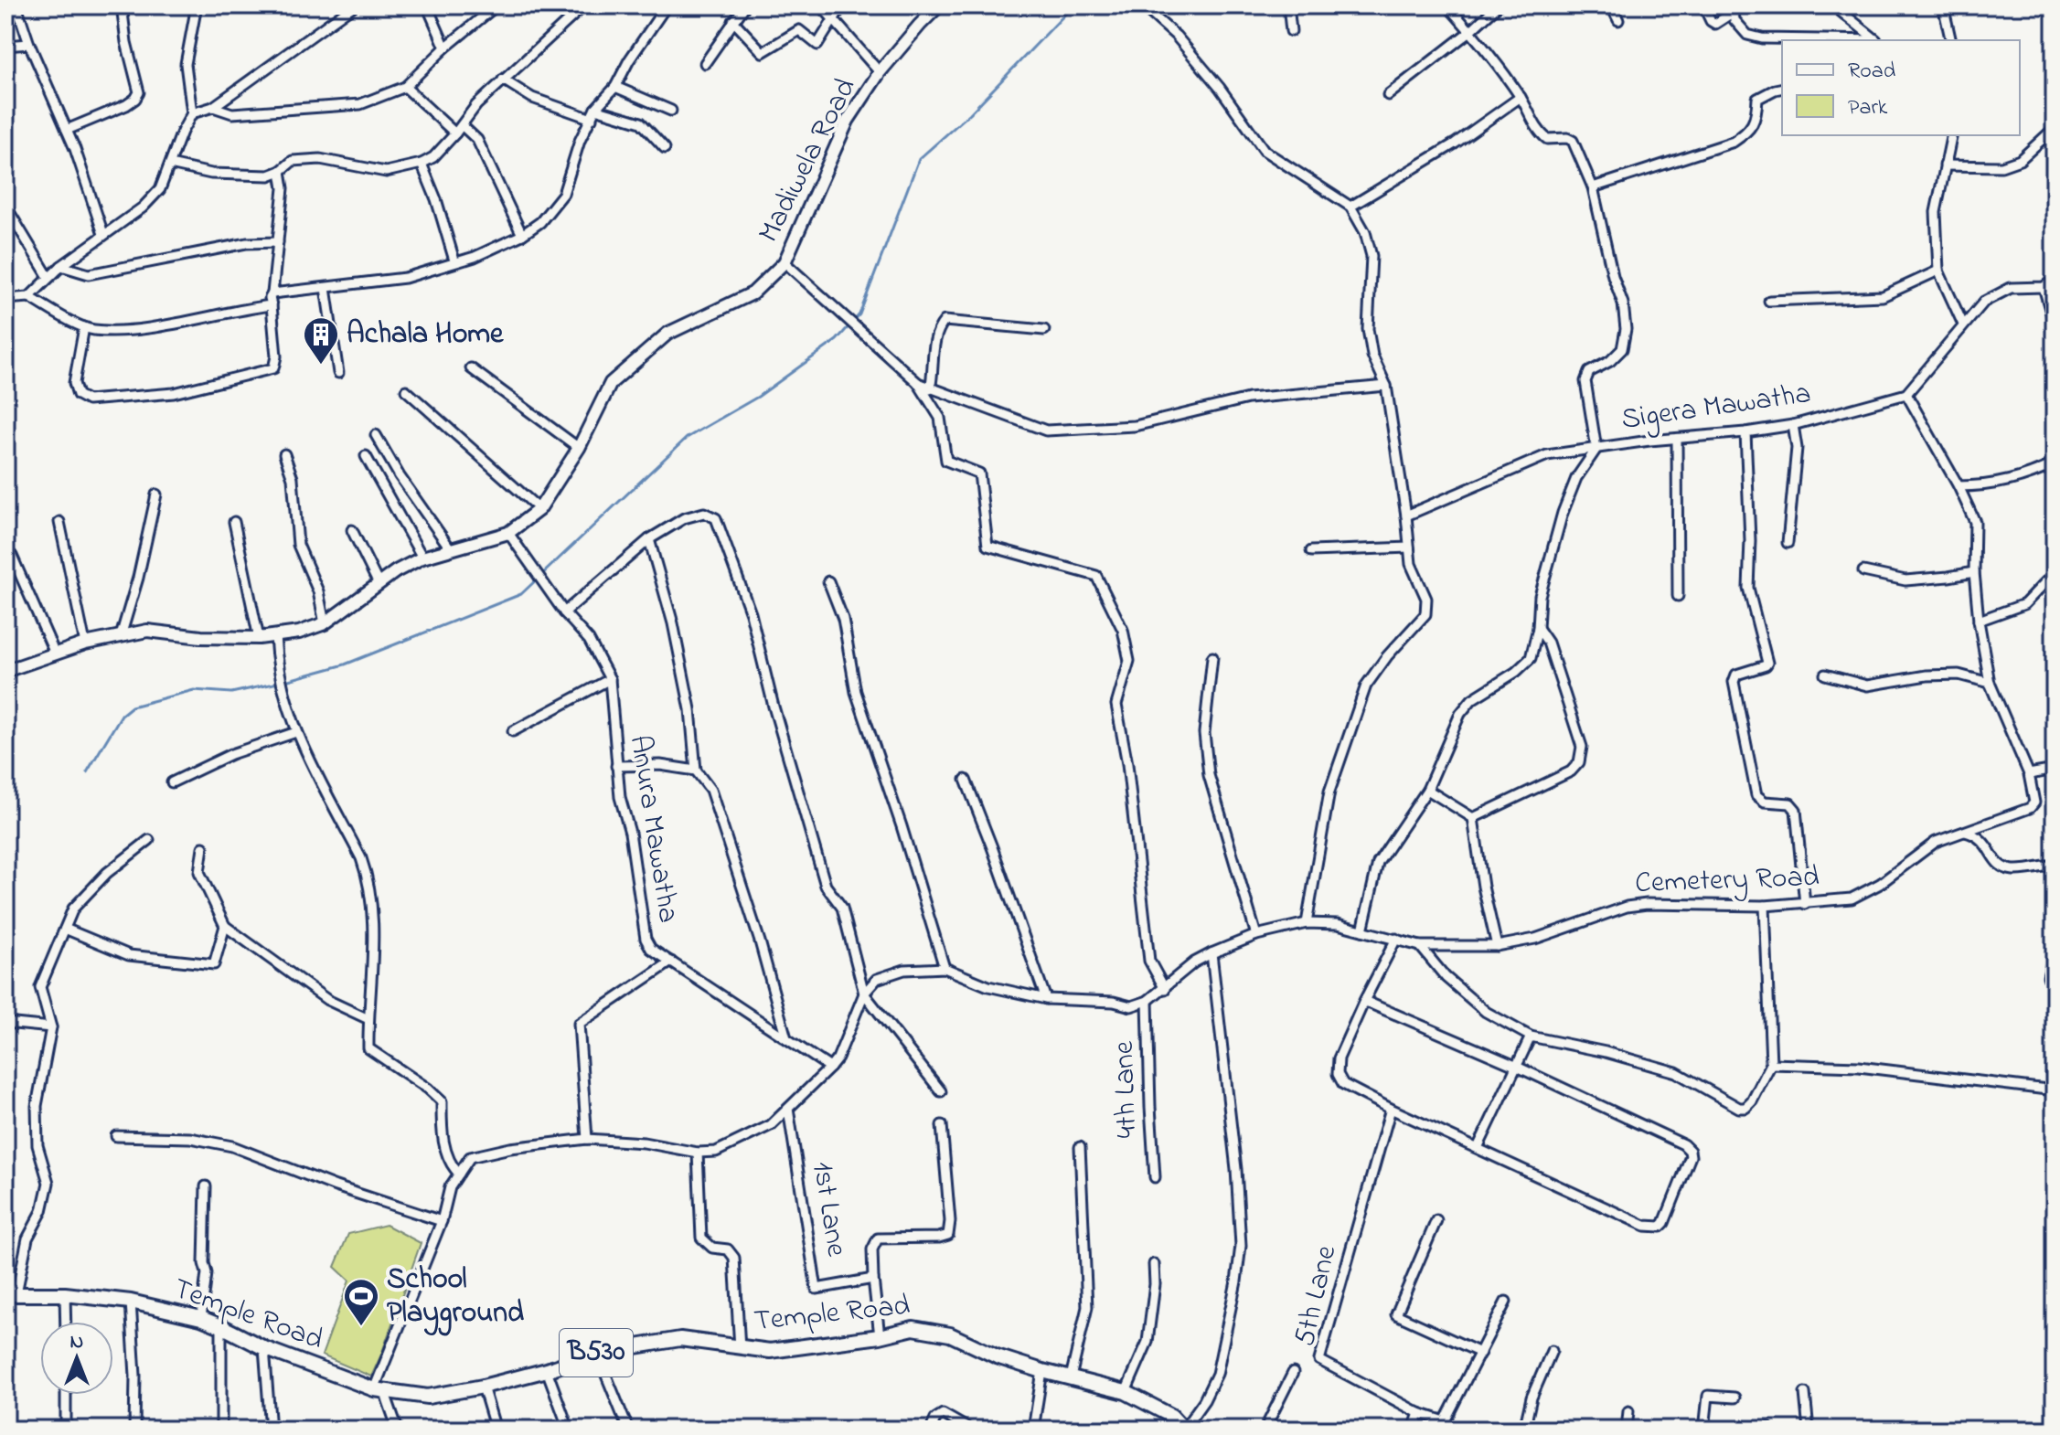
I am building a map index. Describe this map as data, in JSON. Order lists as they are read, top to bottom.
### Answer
{
  "streets": {
    "main road": ["Madiwela Road", "Temple Road", "B530"],
    "street": [
      "Sigera Mawatha",
      "Anura Mawatha",
      "Cemetery Road",
      "4th Lane",
      "1st Lane",
      "5th Lane"
    ]
  },
  "crossings": [
    ["Madiwela Road", "Anura Mawatha"],
    ["Sigera Mawatha", "Cemetery Road"],
    ["Cemetery Road", "4th Lane"],
    ["1st Lane", "Temple Road"]
  ],
  "places": {
    "building": ["Achala Home"],
    "sports": ["School Playground"]
  },
  "legend": ["Road", "Park"],
  "north": "top"
}
